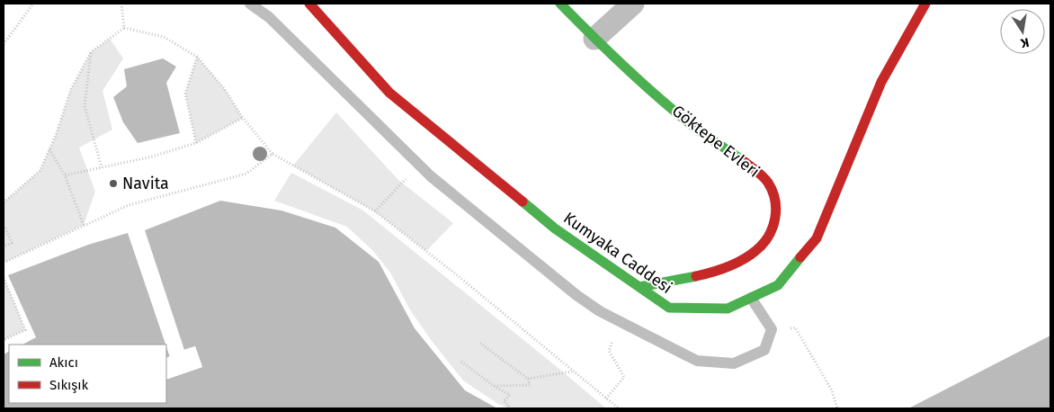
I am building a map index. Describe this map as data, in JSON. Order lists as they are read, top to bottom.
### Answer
{
  "streets": {
    "main road": ["Göktepe Evleri", "Kumyaka Caddesi"]
  },
  "crossings": [
    ["Göktepe Evleri", "Kumyaka Caddesi"]
  ],
  "places": ["Navita"],
  "legend": ["Akıcı", "Sıkışık"],
  "north": "bottom"
}
